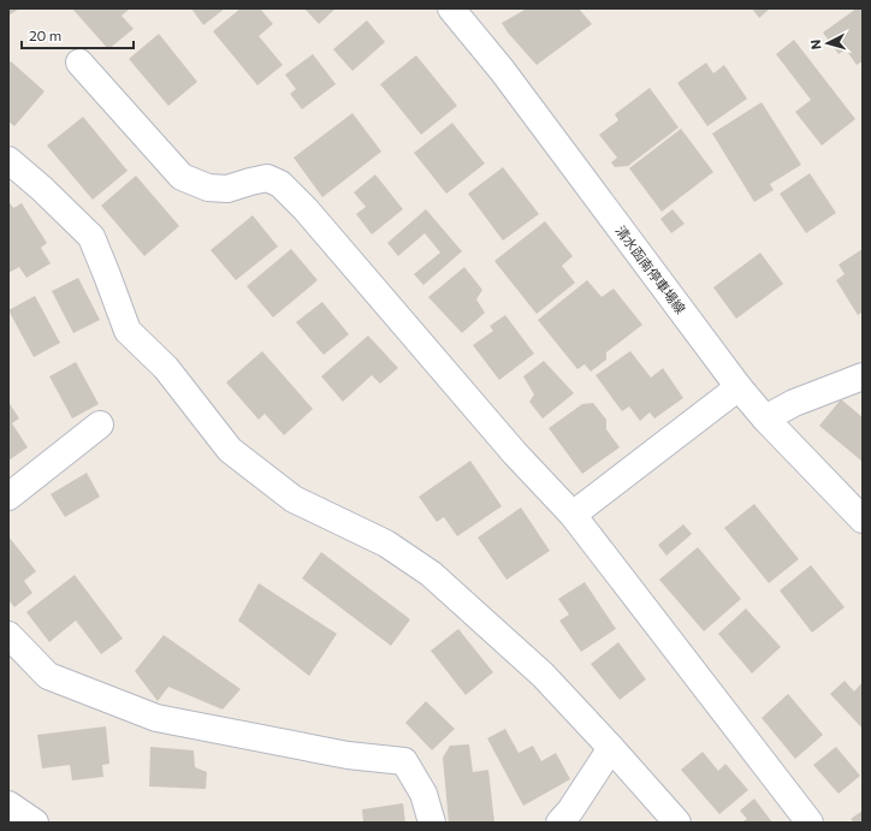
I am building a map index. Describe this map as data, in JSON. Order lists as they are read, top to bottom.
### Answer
{
  "streets": {
    "street": ["清水函南停車場線"]
  },
  "scale_bar": "20 m",
  "north": "left"
}
